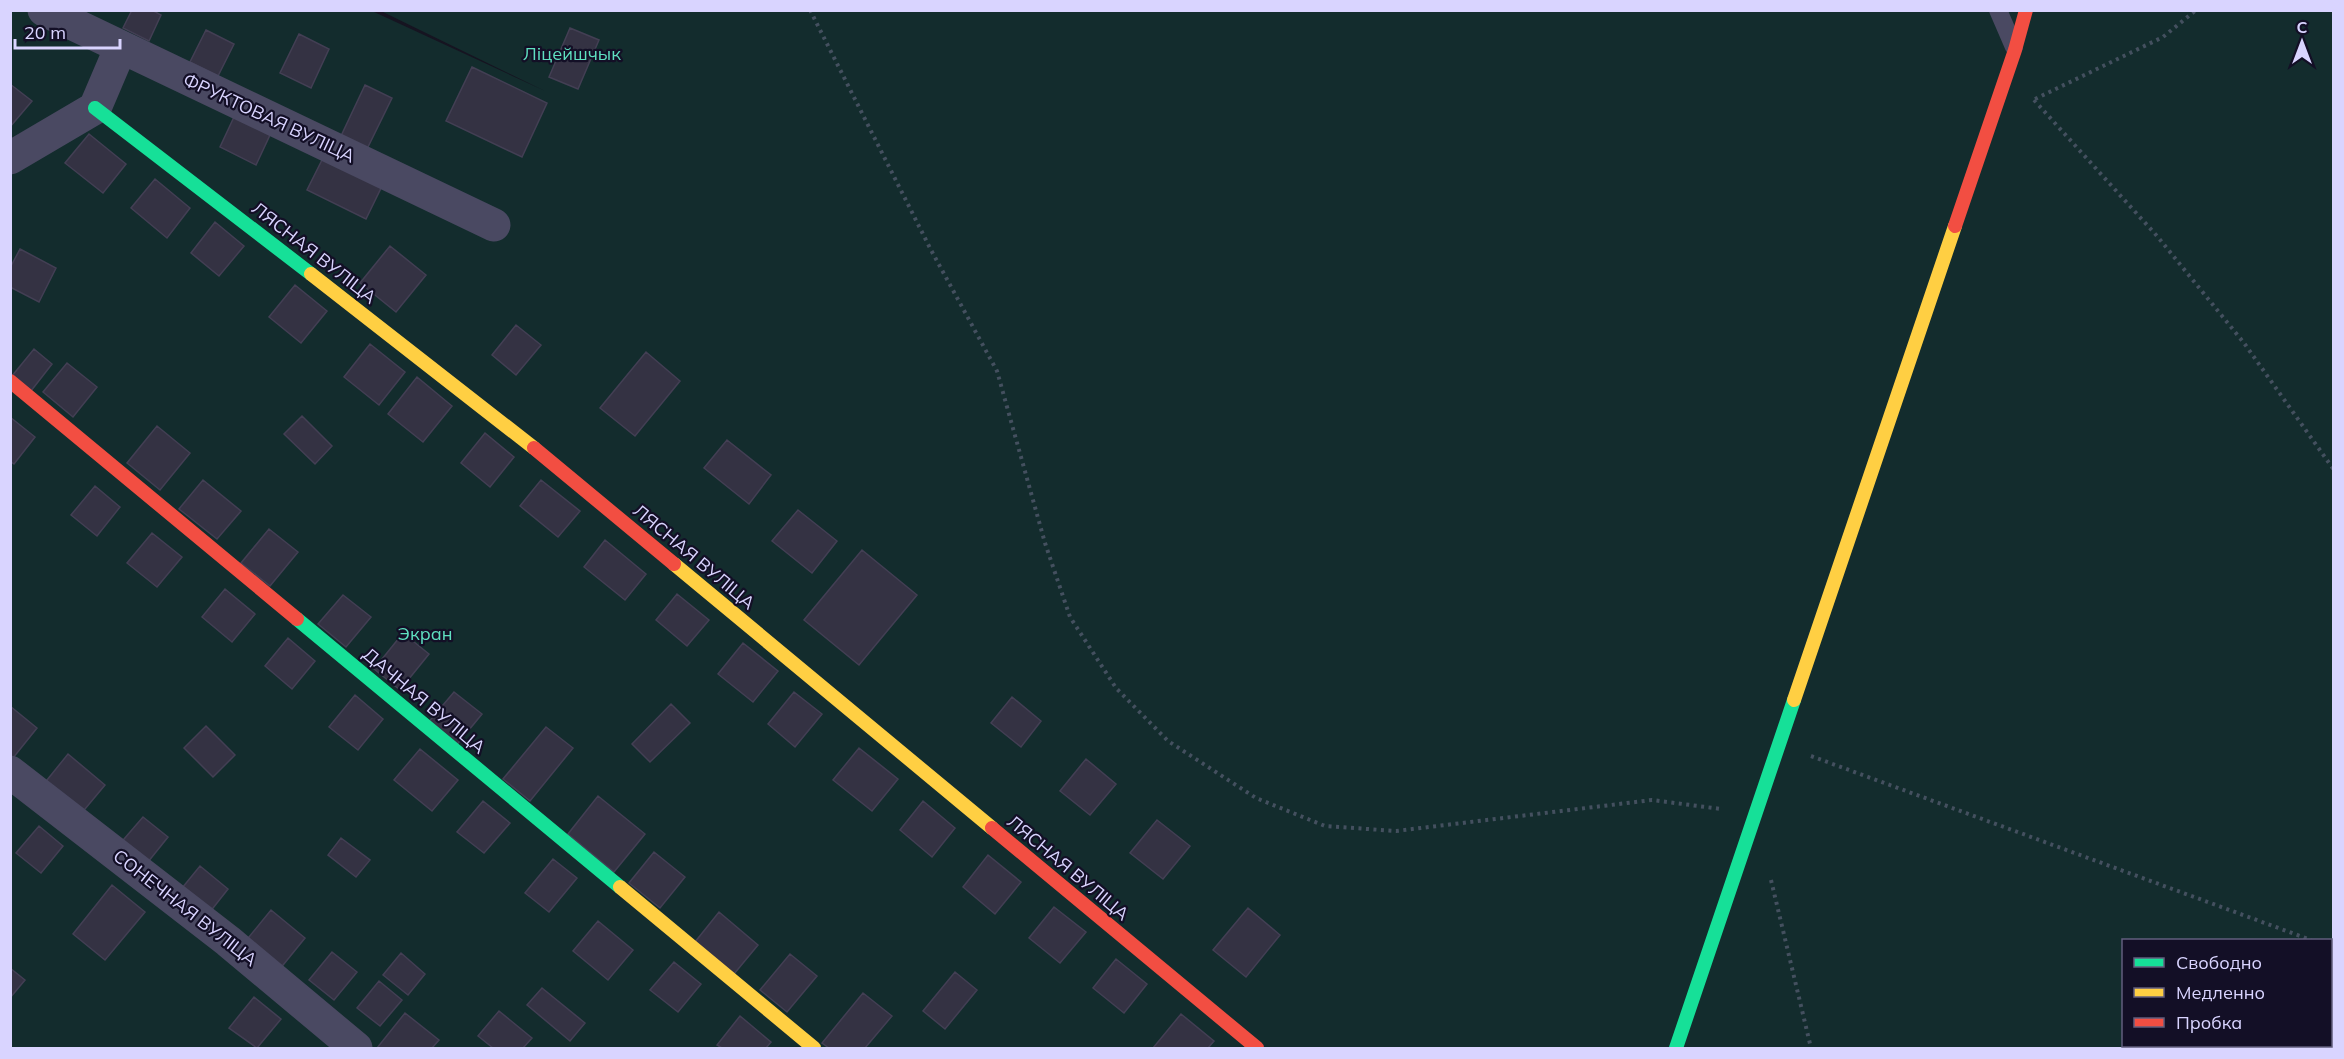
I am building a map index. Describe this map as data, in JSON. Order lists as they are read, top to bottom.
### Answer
{
  "streets": {
    "street": [
      "ФРУКТОВАЯ ВУЛІЦА",
      "ЛЯСНАЯ ВУЛІЦА",
      "ДАЧНАЯ ВУЛІЦА",
      "СОНЕЧНАЯ ВУЛІЦА"
    ]
  },
  "parks": ["Ліцейшчык", "Экран"],
  "legend": ["Свободно", "Медленно", "Пробка"],
  "scale_bar": "20 m",
  "north": "top"
}
